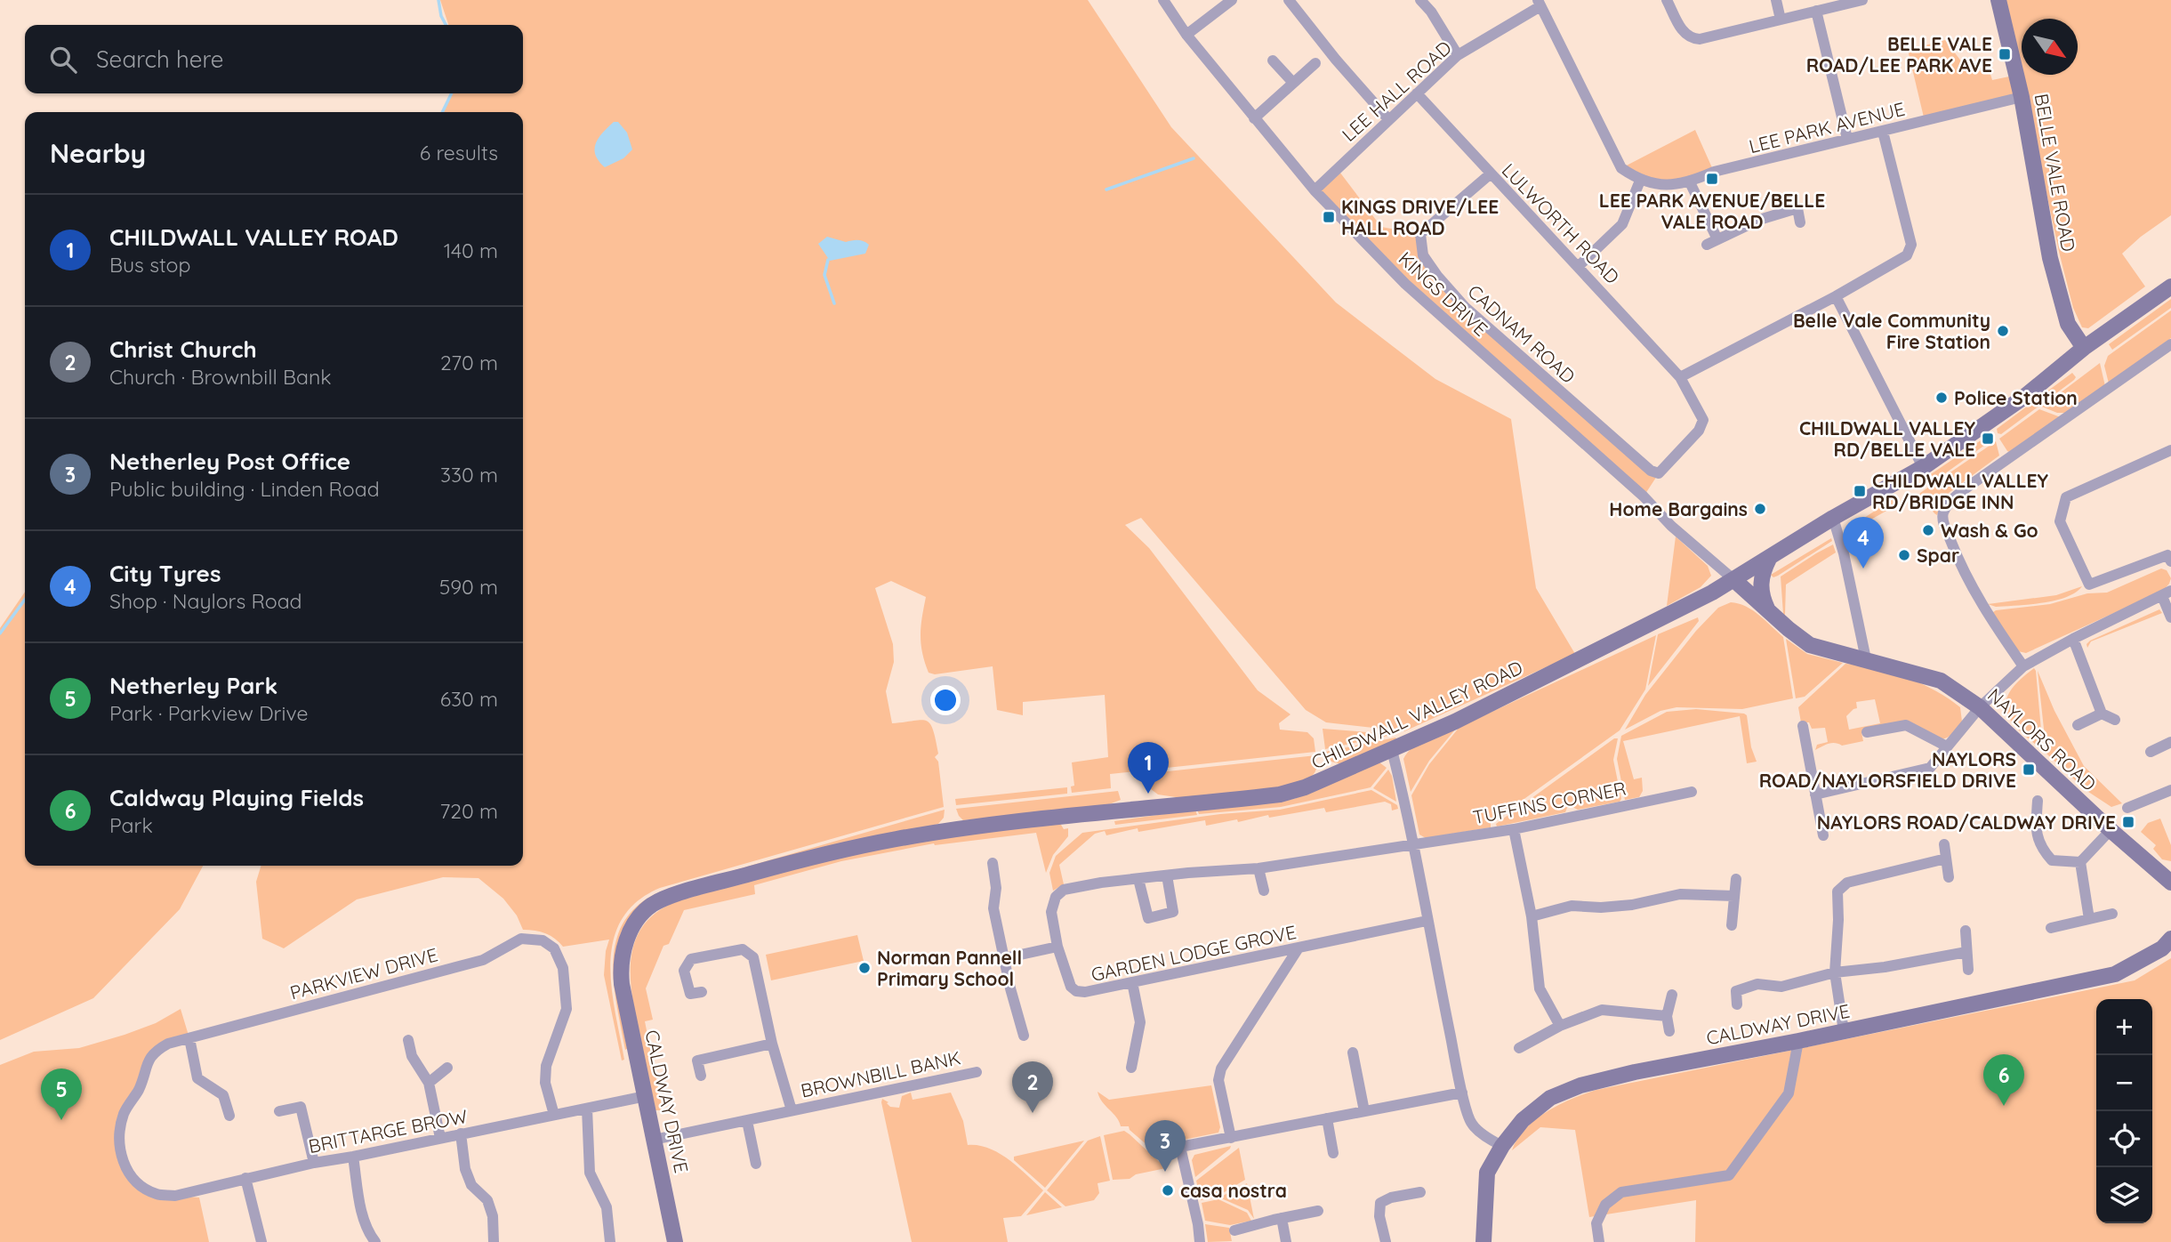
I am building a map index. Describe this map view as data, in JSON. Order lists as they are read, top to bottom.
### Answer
{
  "streets": {
    "main road": [
      "BELLE VALE ROAD",
      "CHILDWALL VALLEY ROAD",
      "NAYLORS ROAD",
      "CALDWAY DRIVE"
    ],
    "street": [
      "LEE HALL ROAD",
      "LEE PARK AVENUE",
      "LULWORTH ROAD",
      "KINGS DRIVE",
      "CADNAM ROAD",
      "TUFFINS CORNER",
      "GARDEN LODGE GROVE",
      "PARKVIEW DRIVE",
      "BROWNBILL BANK",
      "BRITTARGE BROW"
    ]
  },
  "crossings": [
    ["LEE HALL ROAD", "LULWORTH ROAD"],
    ["LEE HALL ROAD", "KINGS DRIVE"],
    ["LEE PARK AVENUE", "BELLE VALE ROAD"],
    ["BELLE VALE ROAD", "CHILDWALL VALLEY ROAD"],
    ["LULWORTH ROAD", "CADNAM ROAD"],
    ["KINGS DRIVE", "CHILDWALL VALLEY ROAD"],
    ["KINGS DRIVE", "NAYLORS ROAD"],
    ["CHILDWALL VALLEY ROAD", "NAYLORS ROAD"],
    ["CHILDWALL VALLEY ROAD", "CALDWAY DRIVE"],
    ["TUFFINS CORNER", "GARDEN LODGE GROVE"],
    ["PARKVIEW DRIVE", "BRITTARGE BROW"],
    ["CALDWAY DRIVE", "BROWNBILL BANK"],
    ["CALDWAY DRIVE", "BRITTARGE BROW"]
  ],
  "places": {
    "transit": [
      "BELLE VALE ROAD/LEE PARK AVE",
      "LEE PARK AVENUE/BELLE VALE ROAD",
      "KINGS DRIVE/LEE HALL ROAD",
      "CHILDWALL VALLEY RD/BELLE VALE",
      "CHILDWALL VALLEY RD/BRIDGE INN",
      "NAYLORS ROAD/NAYLORSFIELD DRIVE",
      "NAYLORS ROAD/CALDWAY DRIVE"
    ],
    "other": [
      "Belle Vale Community Fire Station",
      "Police Station",
      "Home Bargains",
      "Wash & Go",
      "Spar",
      "Norman Pannell Primary School",
      "casa nostra"
    ]
  },
  "north": "bottom right",
  "page": {
    "search": "Search here",
    "heading": ["Nearby", "6 results"],
    "list": [
      {
        "mark": "1",
        "name": "CHILDWALL VALLEY ROAD",
        "note": "Bus stop",
        "value": "140 m"
      },
      {
        "mark": "2",
        "name": "Christ Church",
        "note": "Church · Brownbill Bank",
        "value": "270 m"
      },
      {
        "mark": "3",
        "name": "Netherley Post Office",
        "note": "Public building · Linden Road",
        "value": "330 m"
      },
      {
        "mark": "4",
        "name": "City Tyres",
        "note": "Shop · Naylors Road",
        "value": "590 m"
      },
      {
        "mark": "5",
        "name": "Netherley Park",
        "note": "Park · Parkview Drive",
        "value": "630 m"
      },
      {
        "mark": "6",
        "name": "Caldway Playing Fields",
        "note": "Park",
        "value": "720 m"
      }
    ],
    "pins": [
      "4",
      "1",
      "6",
      "2",
      "5",
      "3"
    ],
    "map_buttons": ["+", "−"]
  }
}
